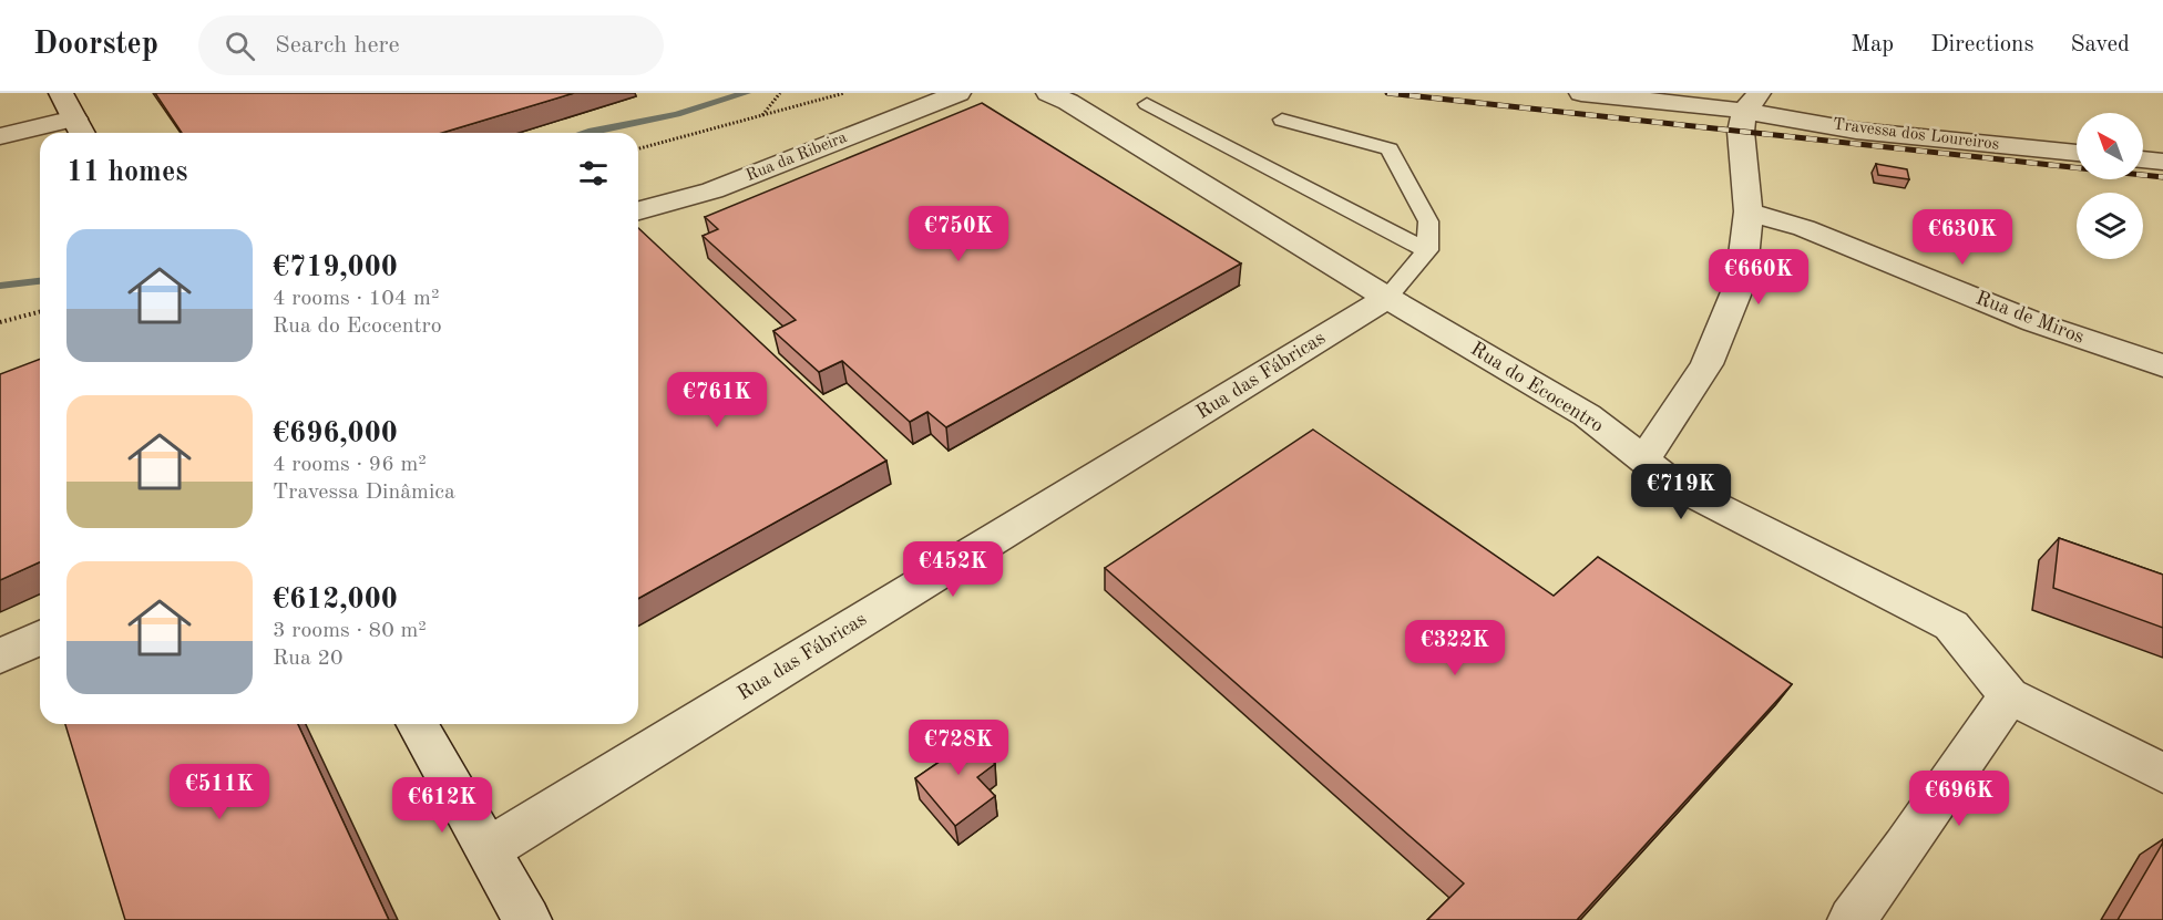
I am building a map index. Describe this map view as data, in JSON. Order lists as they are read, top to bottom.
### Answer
{
  "streets": {
    "street": [
      "Travessa dos Loureiros",
      "Rua da Ribeira",
      "Rua de Miros",
      "Rua das Fábricas",
      "Rua do Ecocentro"
    ]
  },
  "crossings": [
    ["Rua das Fábricas", "Rua do Ecocentro"]
  ],
  "north": "top left",
  "page": {
    "header": "Doorstep",
    "search": "Search here",
    "nav": ["Map", "Directions", "Saved"],
    "heading": "11 homes",
    "price": [
      "€750K",
      "€630K",
      "€660K",
      "€761K",
      "€719K",
      "€452K",
      "€322K",
      "€728K",
      "€511K",
      "€696K",
      "€612K"
    ],
    "list": [
      {
        "name": "€719,000",
        "note": "4 rooms · 104 m² · Rua do Ecocentro"
      },
      {
        "name": "€696,000",
        "note": "4 rooms · 96 m² · Travessa Dinâmica"
      },
      {
        "name": "€612,000",
        "note": "3 rooms · 80 m² · Rua 20"
      }
    ]
  }
}
